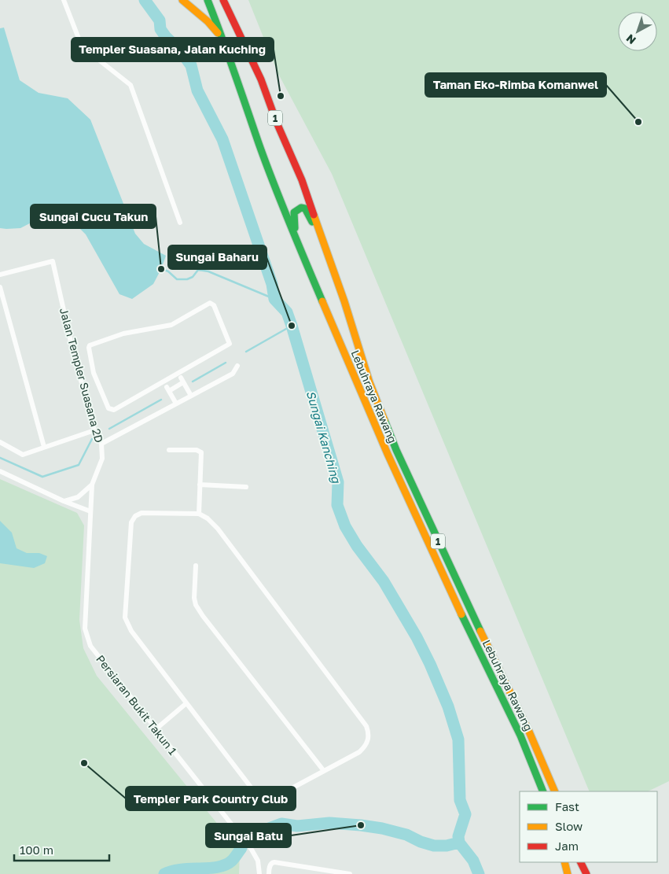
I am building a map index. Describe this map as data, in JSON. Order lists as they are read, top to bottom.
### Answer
{
  "streets": {
    "main road": ["1", "Lebuhraya Rawang"],
    "street": ["Jalan Templer Suasana 2D", "Persiaran Bukit Takun 1"]
  },
  "crossings": [
    ["Jalan Templer Suasana 2D", "Persiaran Bukit Takun 1"]
  ],
  "water": ["Sungai Kanching"],
  "places": [
    "Templer Suasana, Jalan Kuching",
    "Taman Eko-Rimba Komanwel",
    "Sungai Cucu Takun",
    "Sungai Baharu",
    "Templer Park Country Club",
    "Sungai Batu"
  ],
  "legend": ["Fast", "Slow", "Jam"],
  "scale_bar": "100 m",
  "north": "bottom left"
}
